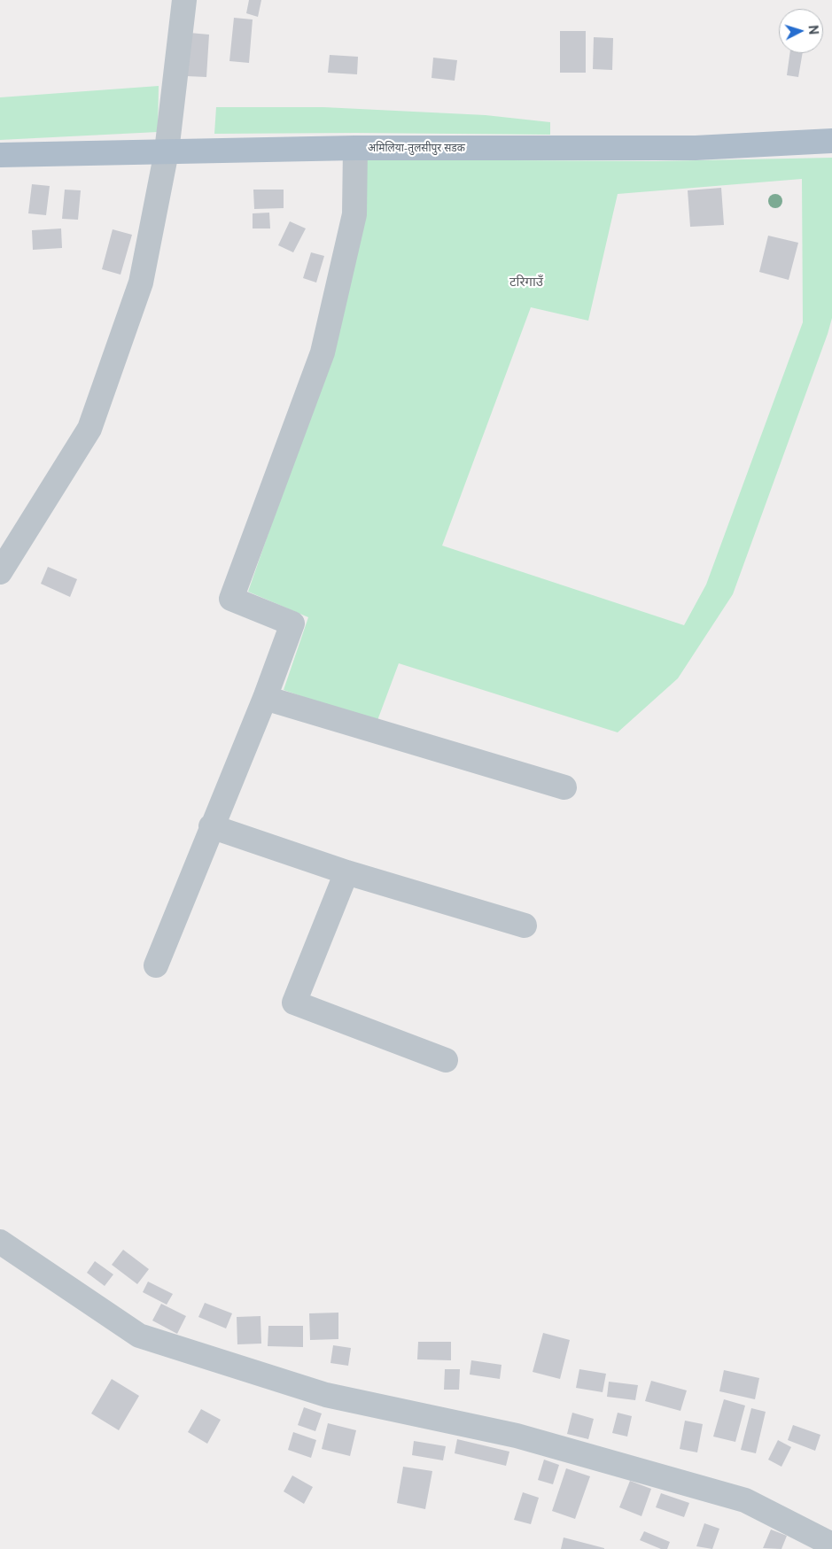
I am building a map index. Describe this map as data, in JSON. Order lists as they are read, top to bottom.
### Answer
{
  "streets": {
    "main road": ["अमिलिया-तुलसीपुर सडक"]
  },
  "districts": ["टरिगाउँ"],
  "north": "right"
}
